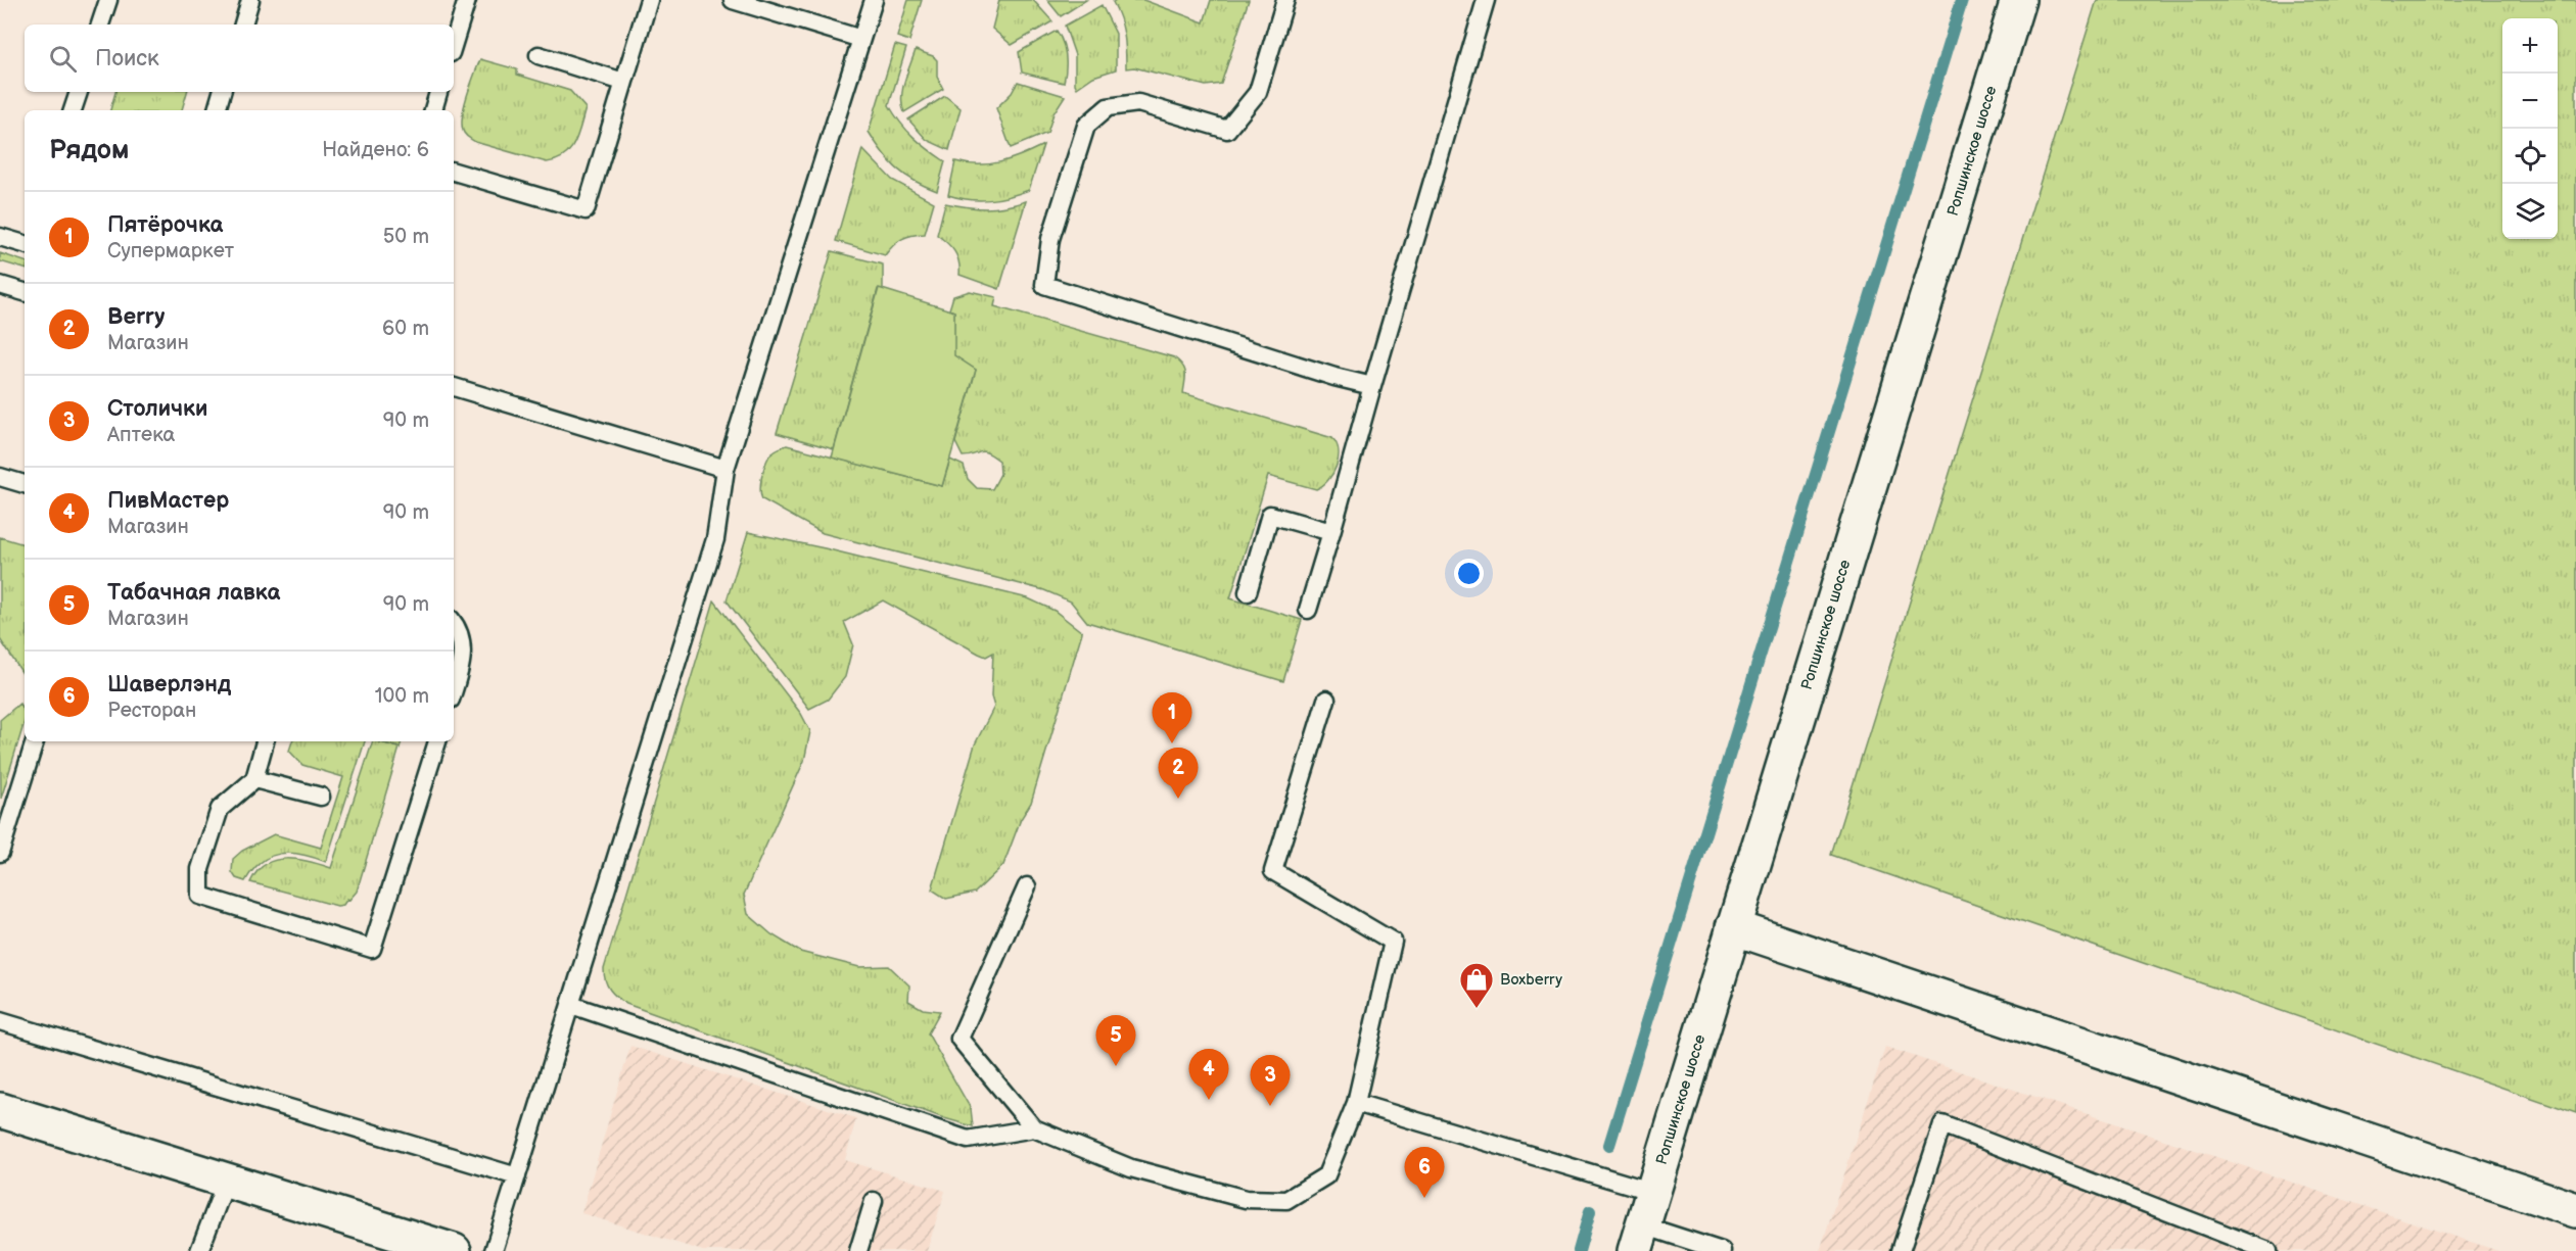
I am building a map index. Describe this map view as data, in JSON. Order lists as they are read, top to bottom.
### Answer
{
  "streets": {
    "street": ["Ропшинское шоссе"]
  },
  "places": {
    "shop": ["Boxberry"]
  },
  "page": {
    "map_buttons": ["+", "−"],
    "search": "Поиск",
    "heading": ["Рядом", "Найдено: 6"],
    "list": [
      {
        "mark": "1",
        "name": "Пятёрочка",
        "note": "Супермаркет",
        "value": "50 m"
      },
      {
        "mark": "2",
        "name": "Berry",
        "note": "Магазин",
        "value": "60 m"
      },
      {
        "mark": "3",
        "name": "Столички",
        "note": "Аптека",
        "value": "90 m"
      },
      {
        "mark": "4",
        "name": "ПивМастер",
        "note": "Магазин",
        "value": "90 m"
      },
      {
        "mark": "5",
        "name": "Табачная лавка",
        "note": "Магазин",
        "value": "90 m"
      },
      {
        "mark": "6",
        "name": "Шаверлэнд",
        "note": "Ресторан",
        "value": "100 m"
      }
    ],
    "pins": [
      "1",
      "2",
      "5",
      "4",
      "3",
      "6"
    ]
  }
}
